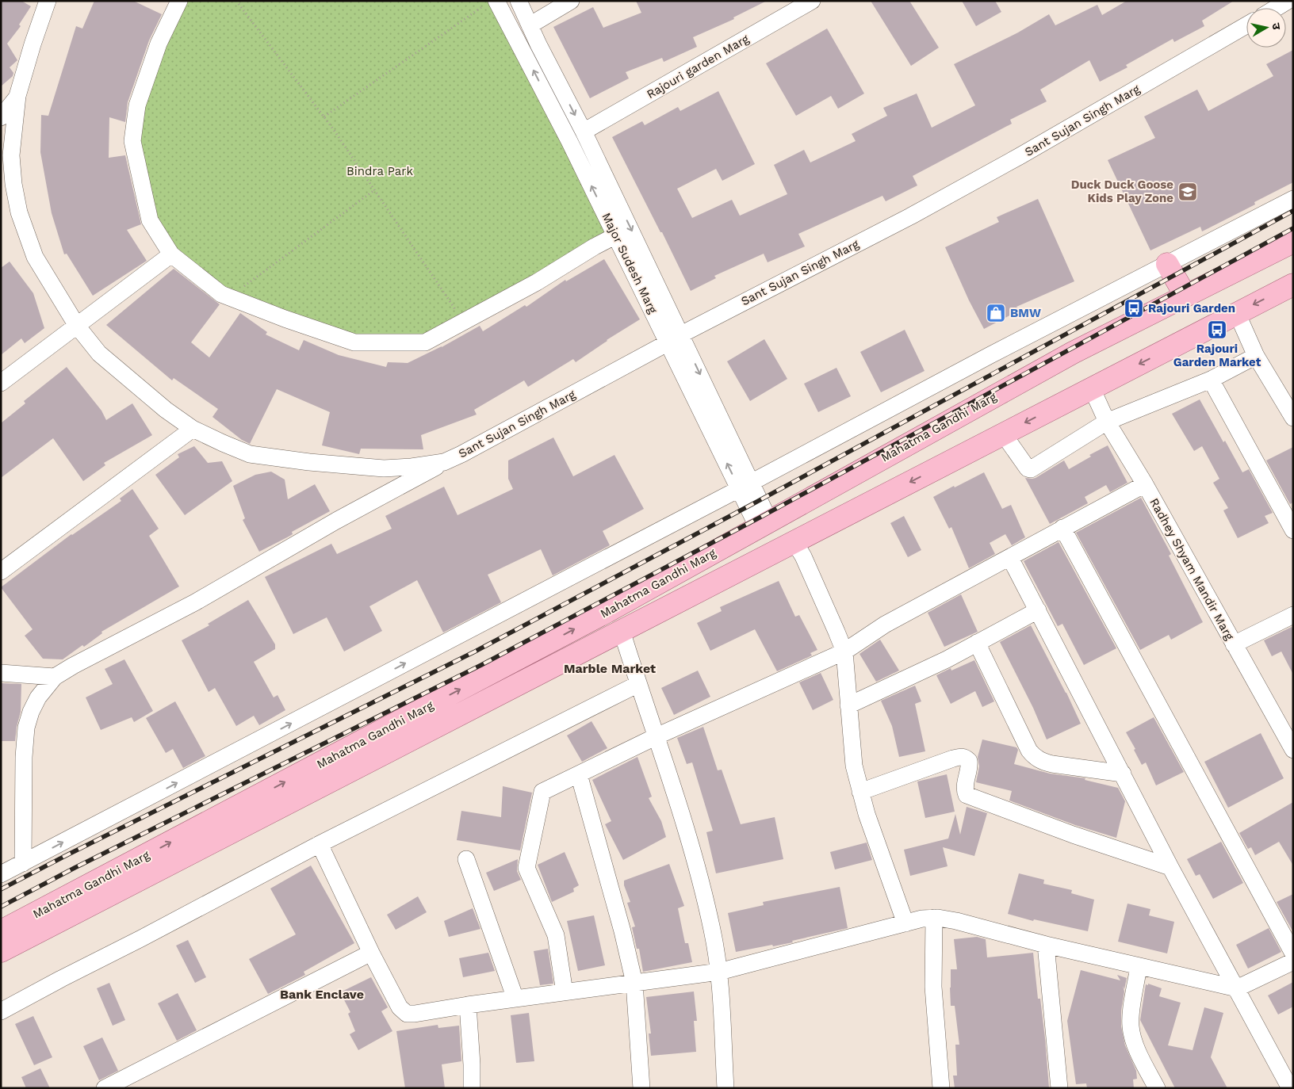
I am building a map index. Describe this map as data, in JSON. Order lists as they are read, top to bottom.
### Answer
{
  "streets": {
    "main road": ["Mahatma Gandhi Marg"],
    "street": [
      "Rajouri garden Marg",
      "Sant Sujan Singh Marg",
      "Major Sudesh Marg",
      "Radhey Shyam Mandir Marg"
    ]
  },
  "crossings": [
    ["Rajouri garden Marg", "Major Sudesh Marg"],
    ["Sant Sujan Singh Marg", "Major Sudesh Marg"],
    ["Major Sudesh Marg", "Mahatma Gandhi Marg"],
    ["Mahatma Gandhi Marg", "Radhey Shyam Mandir Marg"]
  ],
  "districts": ["Marble Market", "Bank Enclave"],
  "parks": ["Bindra Park"],
  "places": {
    "school or university": ["Duck Duck Goose Kids Play Zone"],
    "bus stop": ["Rajouri Garden", "Rajouri Garden Market"],
    "shop": ["BMW"]
  },
  "north": "right"
}
